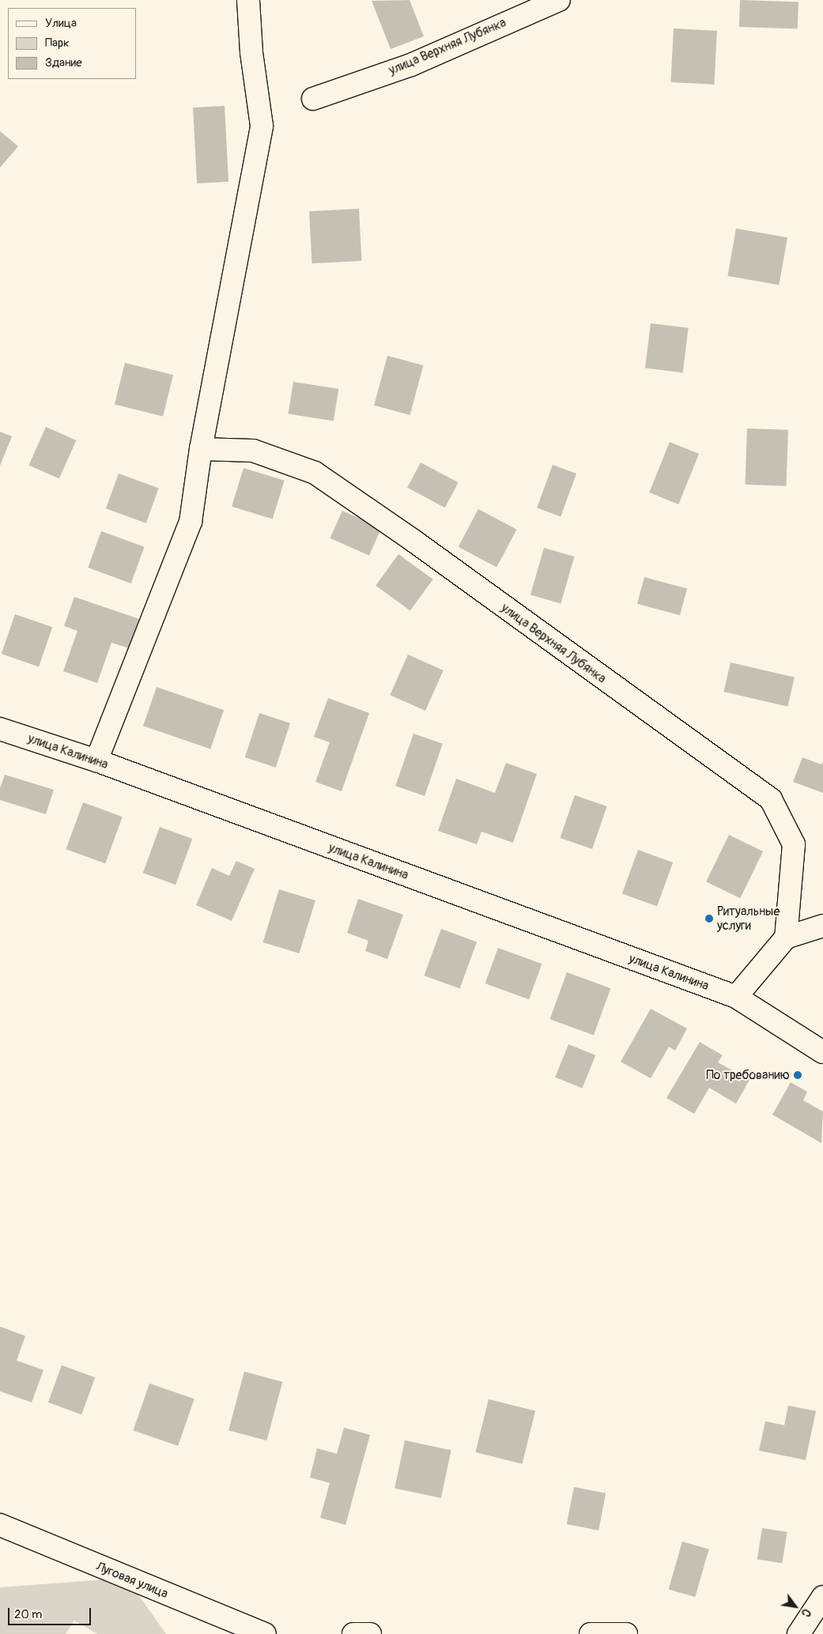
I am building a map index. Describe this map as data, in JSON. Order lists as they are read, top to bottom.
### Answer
{
  "streets": {
    "street": ["улица Верхняя Лубянка", "улица Калинина", "Луговая улица"]
  },
  "places": ["Ритуальные услуги", "По требованию"],
  "legend": ["Улица", "Парк", "Здание"],
  "scale_bar": "20 m",
  "north": "bottom right"
}
